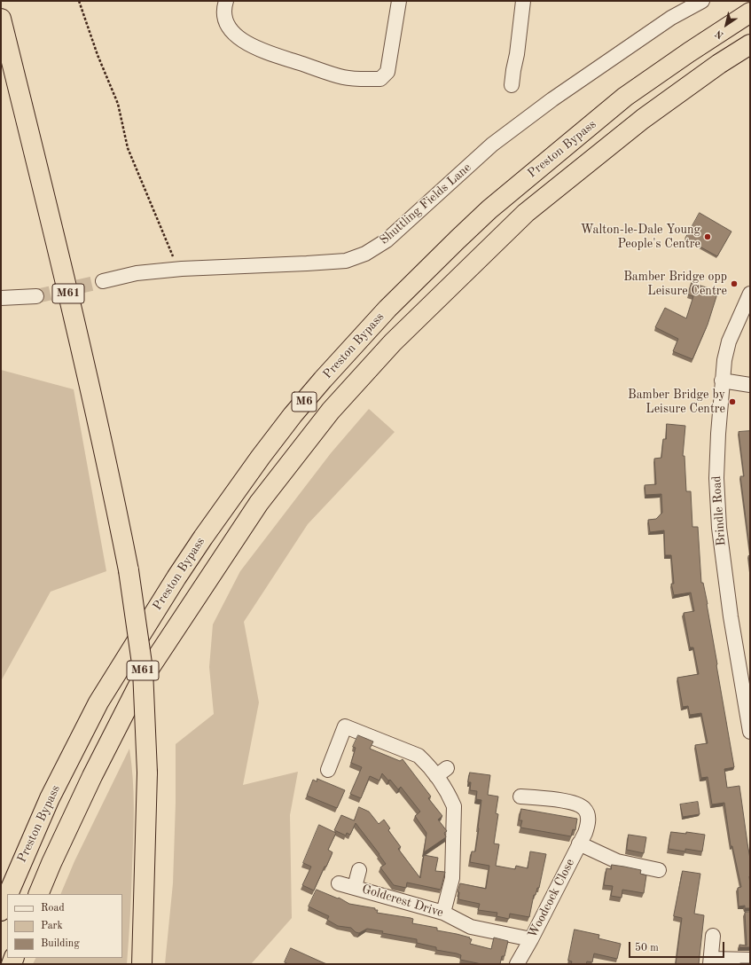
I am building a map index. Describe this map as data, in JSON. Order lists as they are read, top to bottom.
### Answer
{
  "streets": {
    "highway": ["Preston Bypass", "M61", "M6"],
    "street": [
      "Shuttling Fields Lane",
      "Brindle Road",
      "Woodcock Close",
      "Goldcrest Drive"
    ]
  },
  "crossings": [
    ["Woodcock Close", "Goldcrest Drive"]
  ],
  "places": ["Walton-le-Dale Young People's Centre", "Bamber Bridge opp Leisure Centre", "Bamber Bridge by Leisure Centre"],
  "legend": ["Road", "Park", "Building"],
  "scale_bar": "50 m",
  "north": "bottom left"
}
